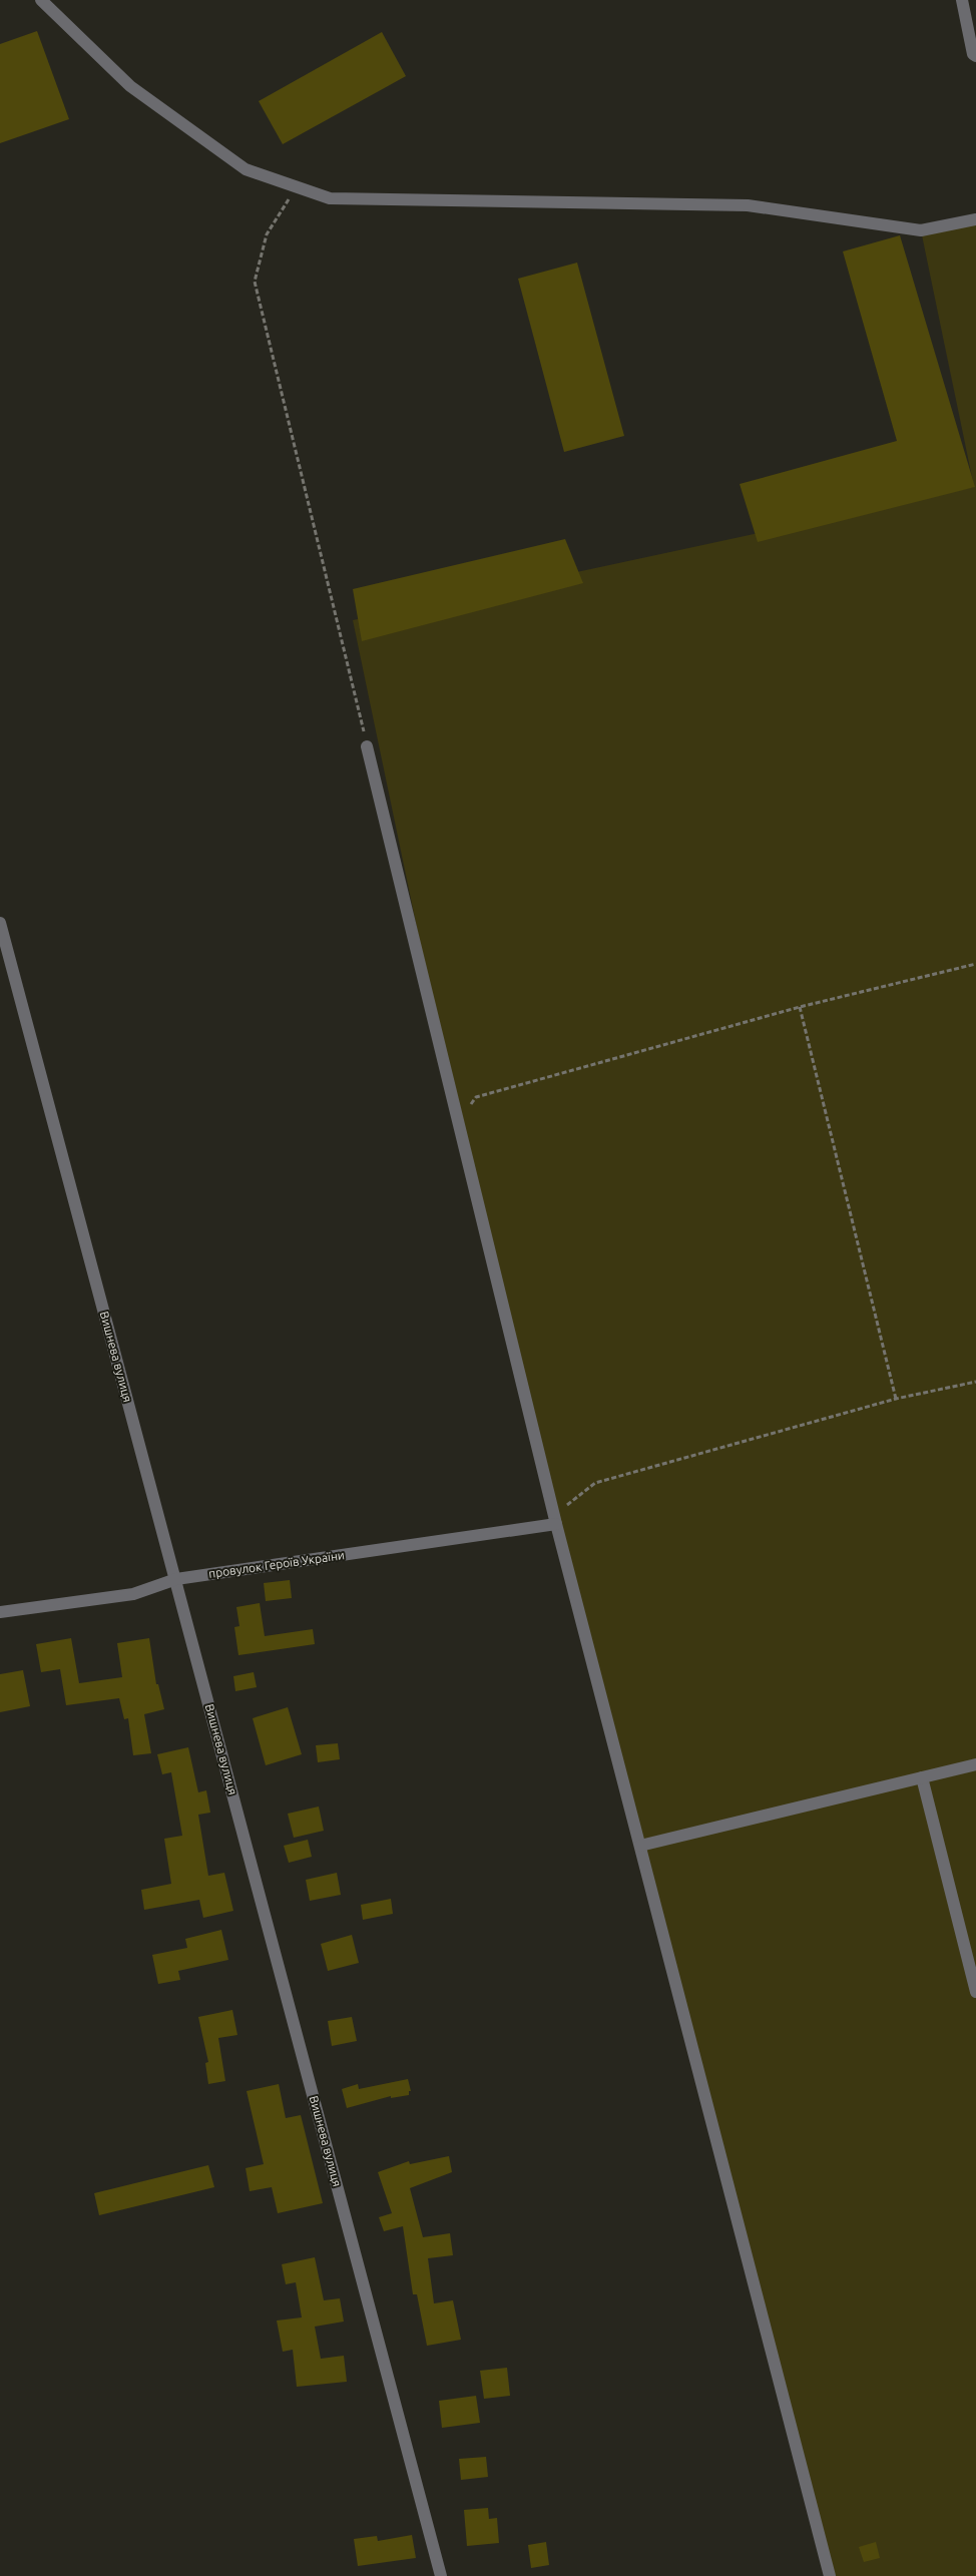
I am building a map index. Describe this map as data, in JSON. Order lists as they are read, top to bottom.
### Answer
{
  "streets": {
    "street": ["Вишнева вулиця", "провулок Героїв України"]
  },
  "crossings": [
    ["Вишнева вулиця", "провулок Героїв України"]
  ]
}
